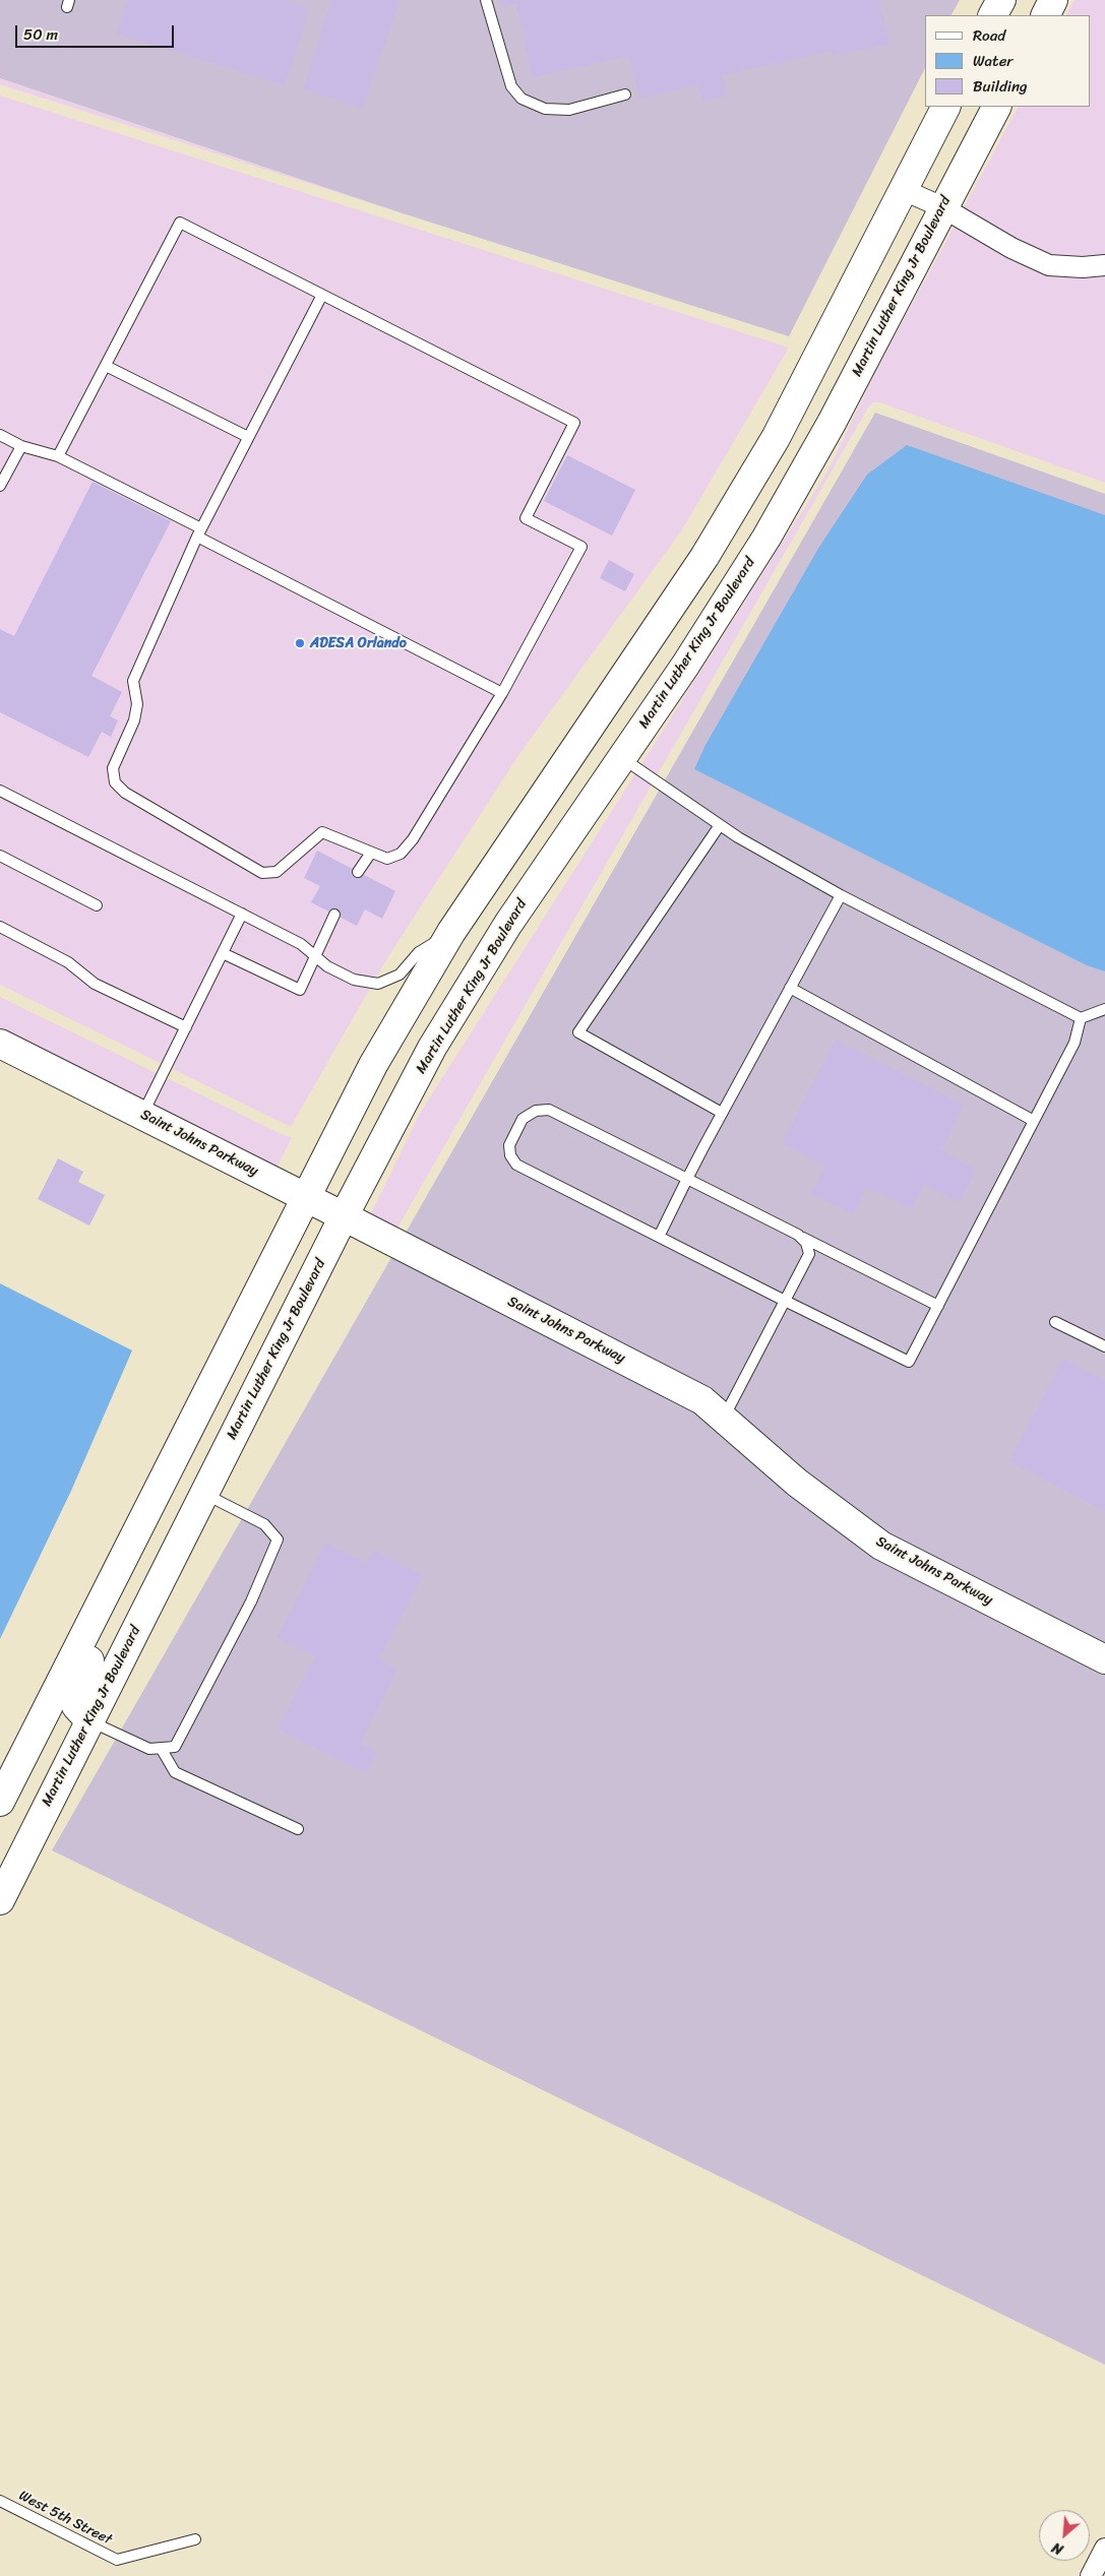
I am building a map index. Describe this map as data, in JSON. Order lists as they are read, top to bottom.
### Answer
{
  "streets": {
    "main road": ["Martin Luther King Jr Boulevard", "Saint Johns Parkway"],
    "lane": ["West 5th Street"]
  },
  "crossings": [
    ["Martin Luther King Jr Boulevard", "Saint Johns Parkway"]
  ],
  "places": ["ADESA Orlando"],
  "legend": ["Road", "Water", "Building"],
  "scale_bar": "50 m",
  "north": "bottom left"
}
